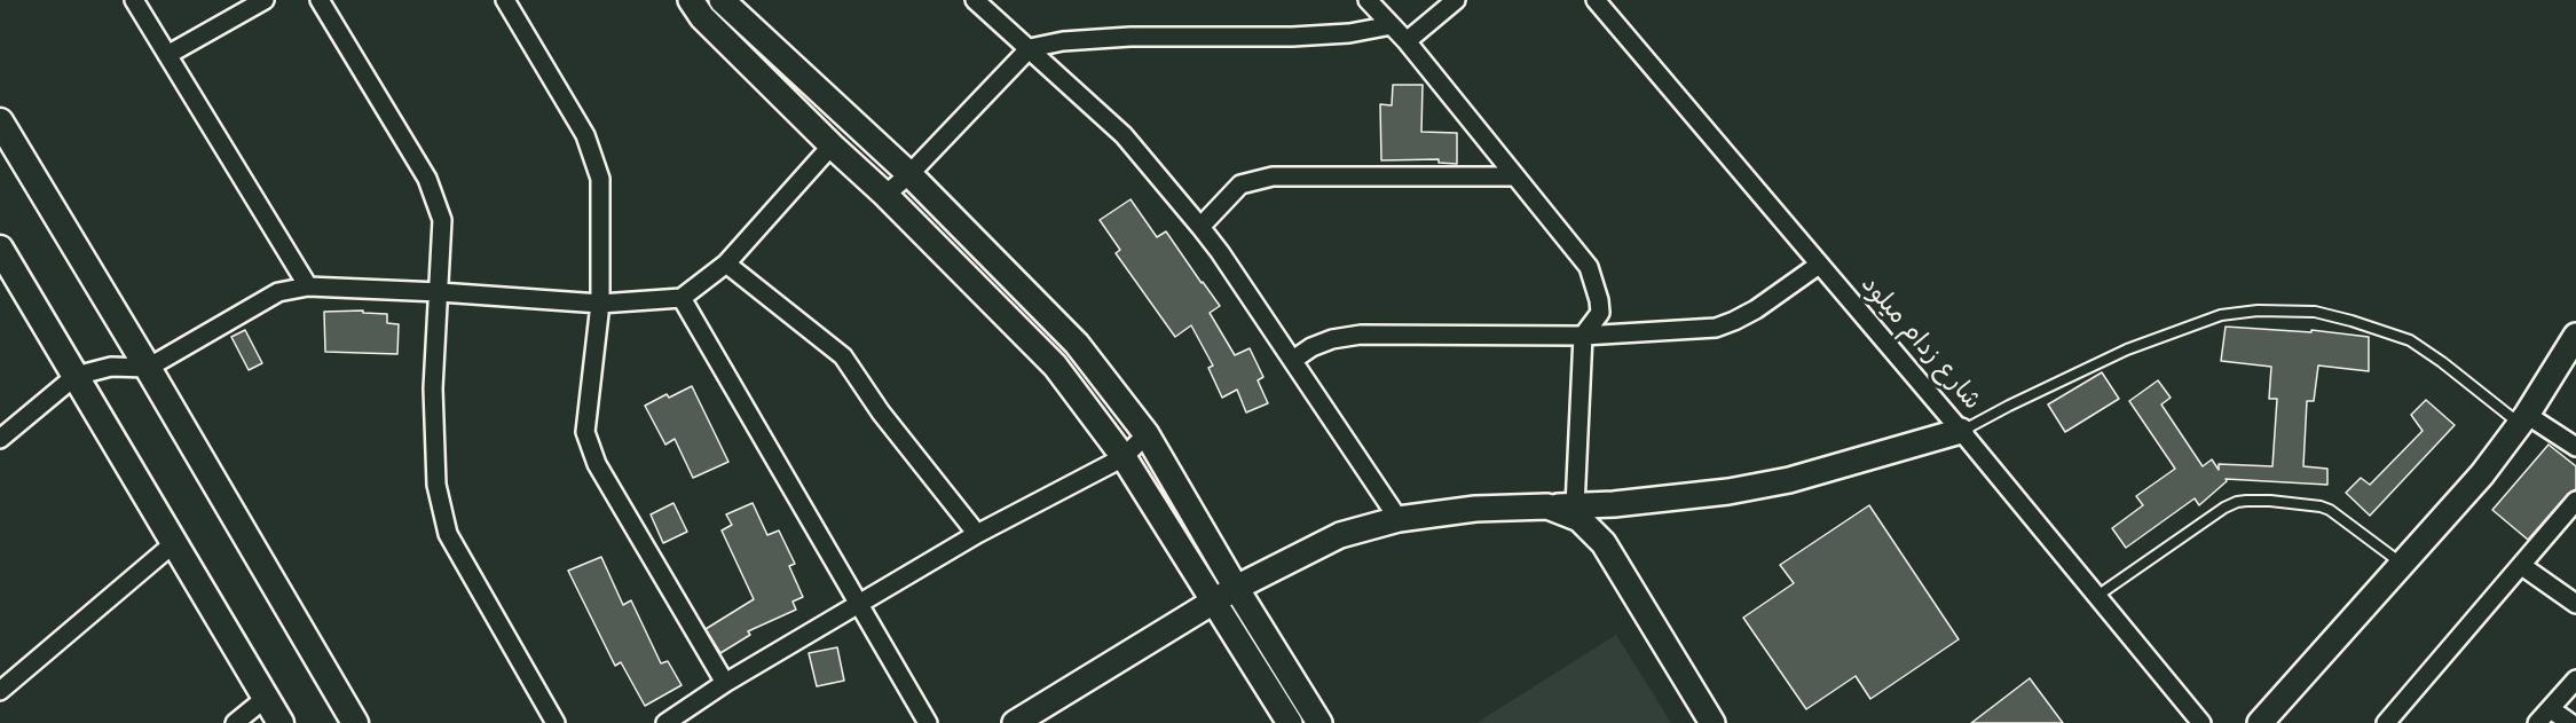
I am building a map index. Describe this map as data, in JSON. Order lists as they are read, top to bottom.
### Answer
{
  "streets": {
    "street": ["شارع زدام ميلود"]
  }
}
